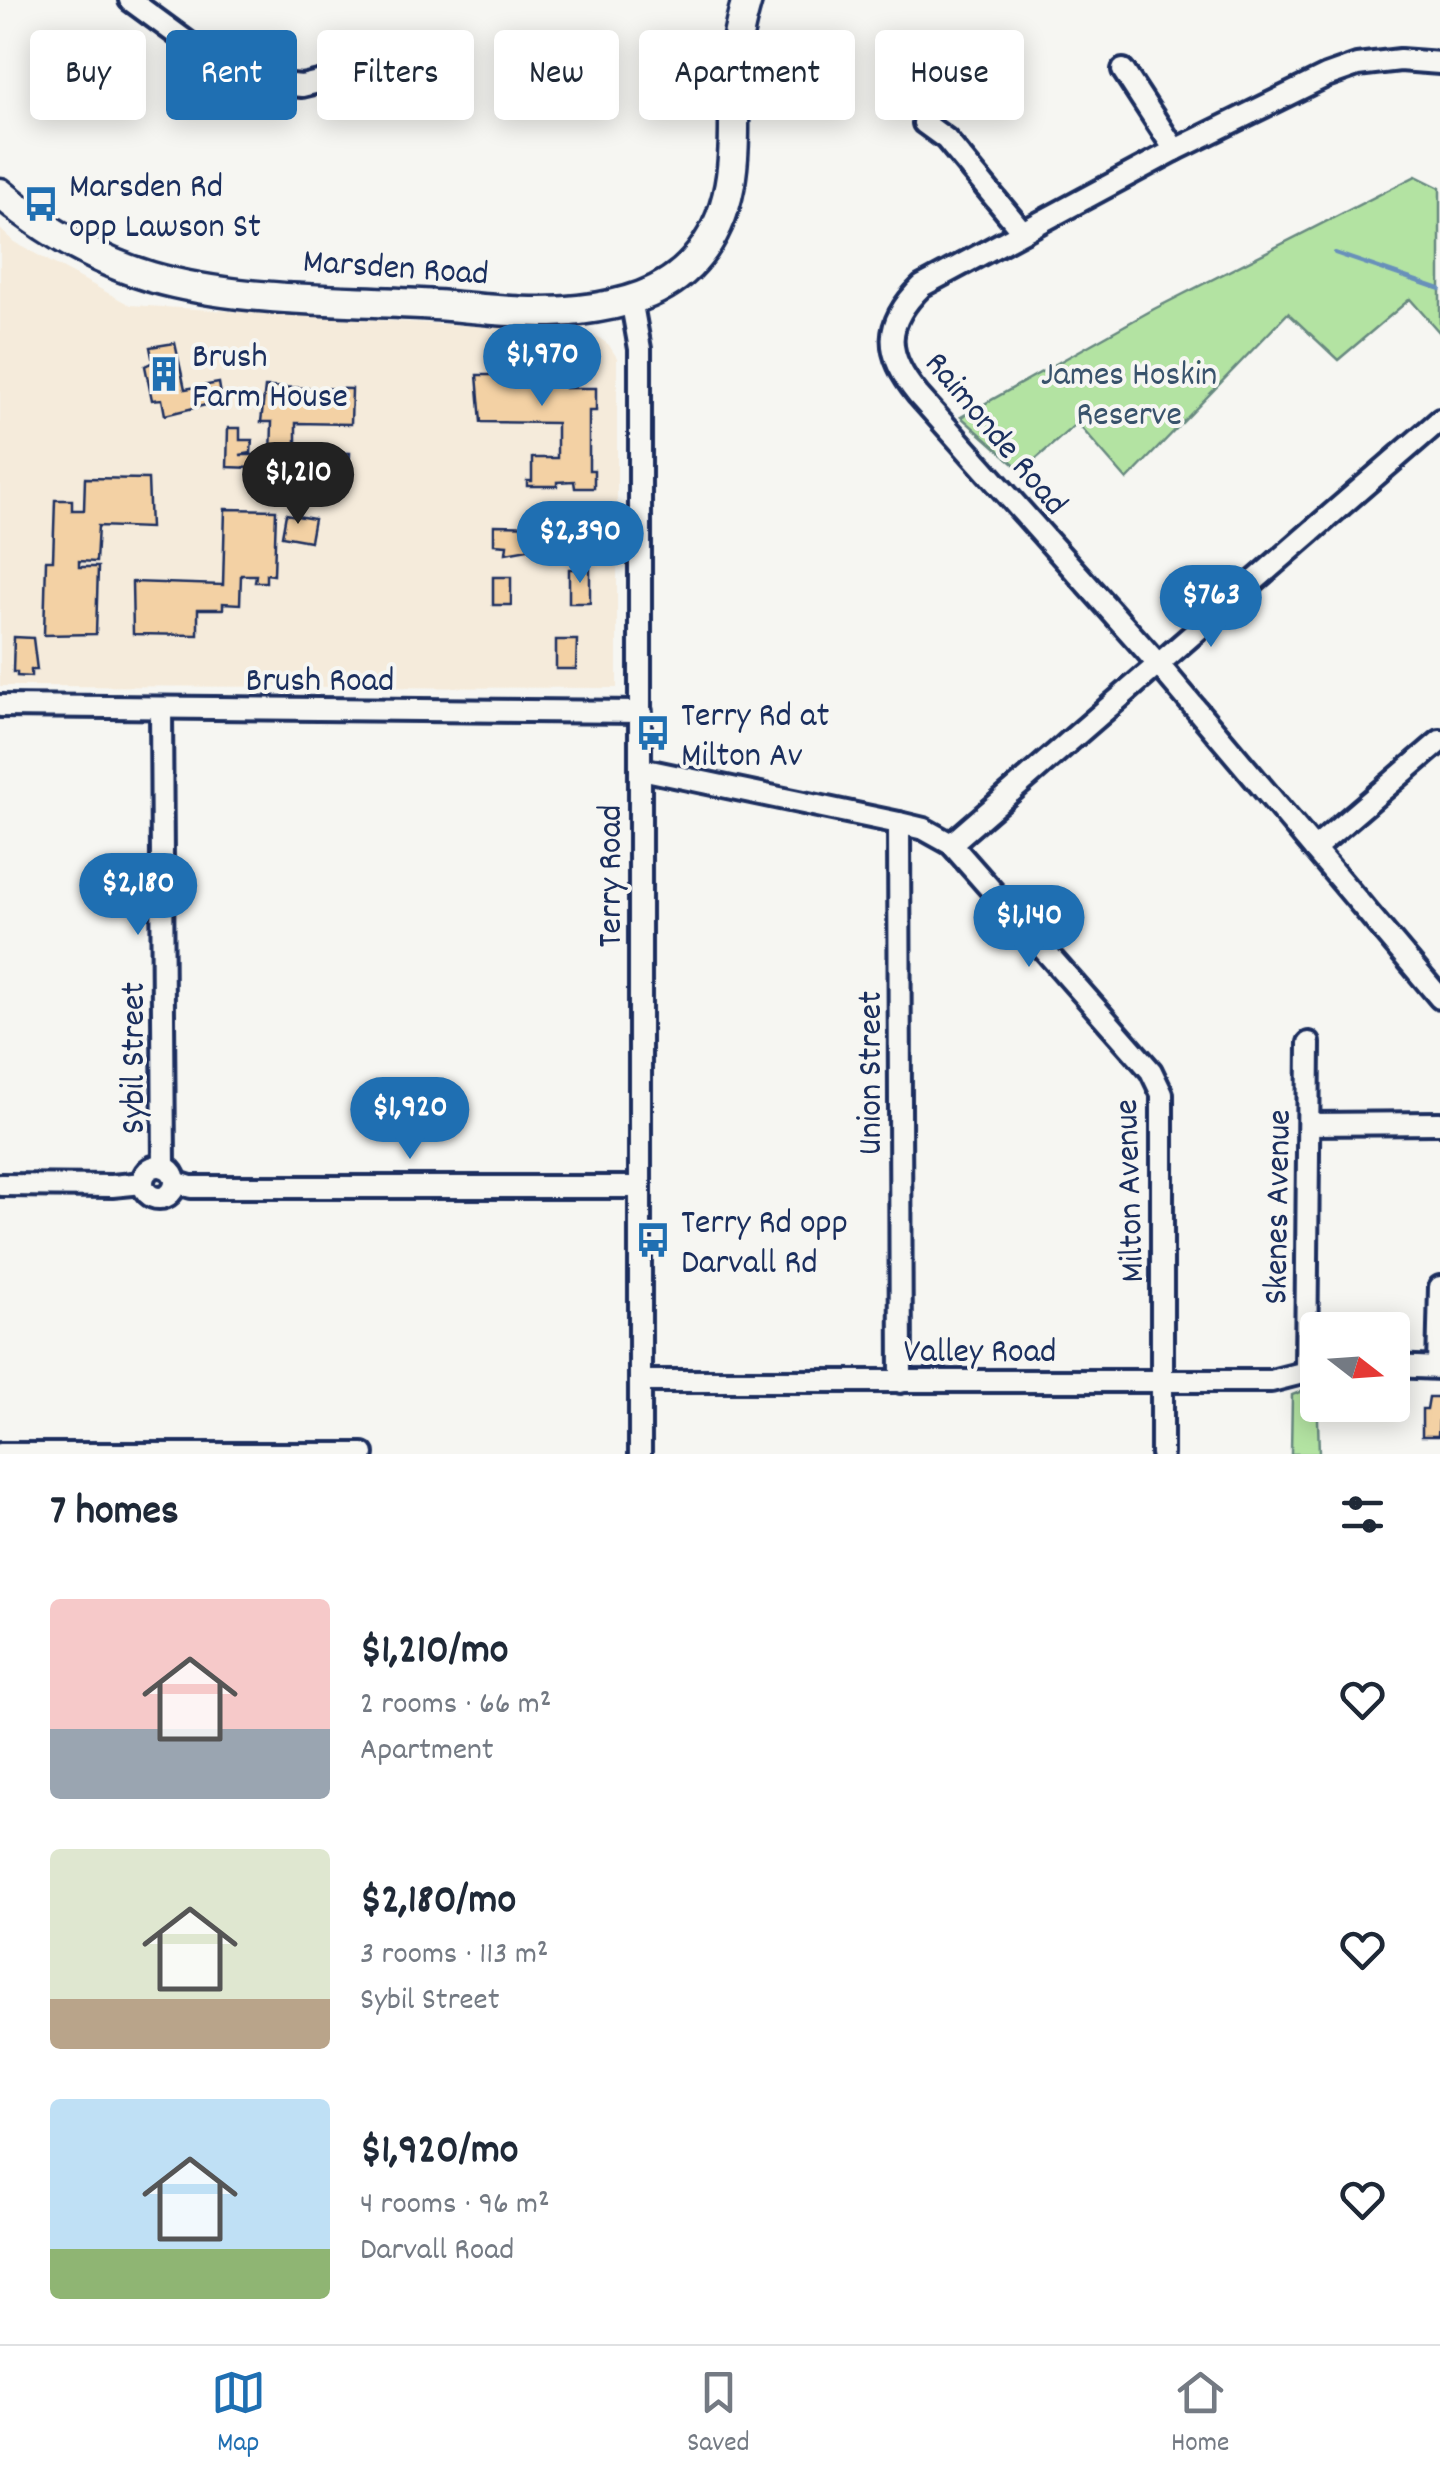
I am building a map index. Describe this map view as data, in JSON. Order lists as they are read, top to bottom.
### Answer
{
  "streets": {
    "highway": ["Marsden Road"],
    "street": [
      "Raimonde Road",
      "Brush Road",
      "Terry Road",
      "Sybil Street",
      "Union Street",
      "Milton Avenue",
      "Skenes Avenue",
      "Valley Road"
    ]
  },
  "crossings": [
    ["Marsden Road", "Terry Road"],
    ["Brush Road", "Terry Road"],
    ["Brush Road", "Sybil Street"],
    ["Terry Road", "Milton Avenue"],
    ["Terry Road", "Valley Road"],
    ["Union Street", "Milton Avenue"],
    ["Union Street", "Valley Road"],
    ["Milton Avenue", "Valley Road"]
  ],
  "parks": ["James Hoskin Reserve"],
  "places": {
    "bus stop": ["Marsden Rd opp Lawson St", "Terry Rd at Milton Av", "Terry Rd opp Darvall Rd"],
    "building": ["Brush Farm House"]
  },
  "north": "right",
  "page": {
    "chip": [
      "Buy",
      "Rent",
      "Filters",
      "New",
      "Apartment",
      "House"
    ],
    "price": [
      "$1,970",
      "$1,210",
      "$2,390",
      "$763",
      "$2,180",
      "$1,140",
      "$1,920"
    ],
    "heading": "7 homes",
    "list": [
      {
        "name": "$1,210/mo",
        "note": "2 rooms · 66 m² · Apartment"
      },
      {
        "name": "$2,180/mo",
        "note": "3 rooms · 113 m² · Sybil Street"
      },
      {
        "name": "$1,920/mo",
        "note": "4 rooms · 96 m² · Darvall Road"
      }
    ],
    "tabs": ["Map", "Saved", "Home"]
  }
}
